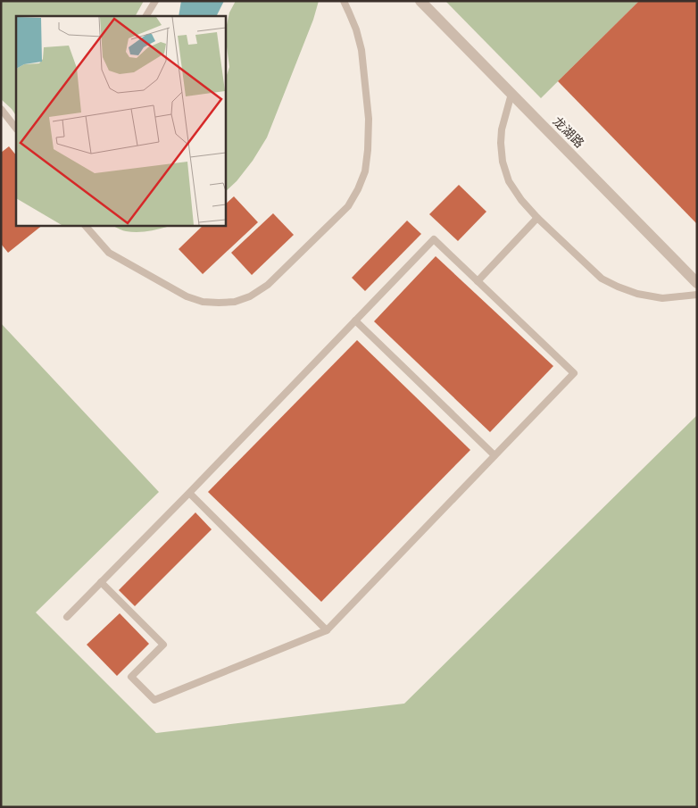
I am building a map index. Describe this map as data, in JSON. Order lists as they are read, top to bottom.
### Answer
{
  "streets": {
    "street": ["龙湖路"]
  }
}
